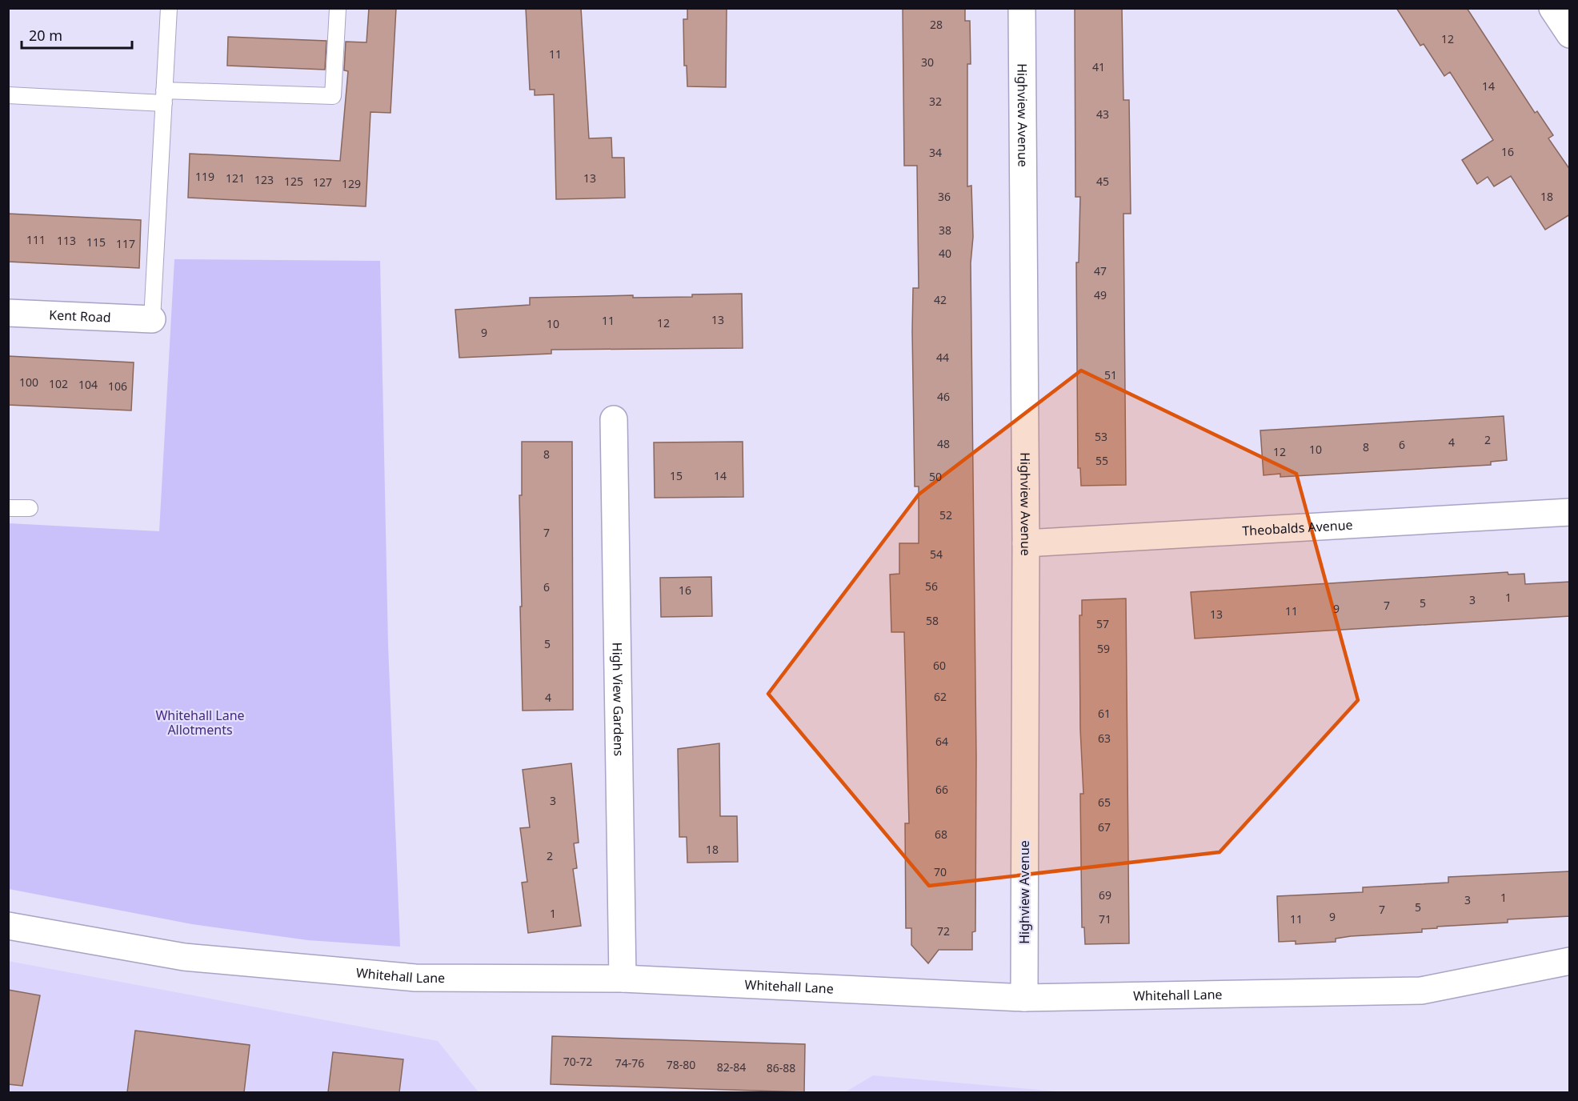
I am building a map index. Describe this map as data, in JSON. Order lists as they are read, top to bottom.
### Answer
{
  "streets": {
    "street": [
      "Highview Avenue",
      "Kent Road",
      "Theobalds Avenue",
      "High View Gardens",
      "Whitehall Lane"
    ]
  },
  "crossings": [
    ["Highview Avenue", "Theobalds Avenue"],
    ["Highview Avenue", "Whitehall Lane"],
    ["High View Gardens", "Whitehall Lane"]
  ],
  "parks": ["Whitehall Lane Allotments"],
  "house_numbers": [
    "28",
    "12",
    "11",
    "30",
    "41",
    "14",
    "32",
    "43",
    "16",
    "34",
    "119",
    "121",
    "13",
    "123",
    "125",
    "45",
    "127",
    "129",
    "36",
    "18",
    "38",
    "111",
    "113",
    "115",
    "117",
    "40",
    "47",
    "49",
    "42",
    "13",
    "11",
    "12",
    "10",
    "9",
    "44",
    "51",
    "100",
    "102",
    "104",
    "106",
    "46",
    "53",
    "2",
    "4",
    "48",
    "6",
    "8",
    "10",
    "12",
    "8",
    "55",
    "15",
    "14",
    "50",
    "52",
    "7",
    "54",
    "56",
    "6",
    "16",
    "1",
    "3",
    "5",
    "7",
    "9",
    "11",
    "13",
    "58",
    "57",
    "5",
    "59",
    "60",
    "62",
    "4",
    "61",
    "63",
    "64",
    "66",
    "3",
    "65",
    "67",
    "68",
    "18",
    "2",
    "70",
    "69",
    "1",
    "3",
    "5",
    "7",
    "1",
    "9",
    "71",
    "11",
    "72",
    "70-72",
    "74-76",
    "78-80",
    "82-84",
    "86-88"
  ],
  "scale_bar": "20 m"
}
